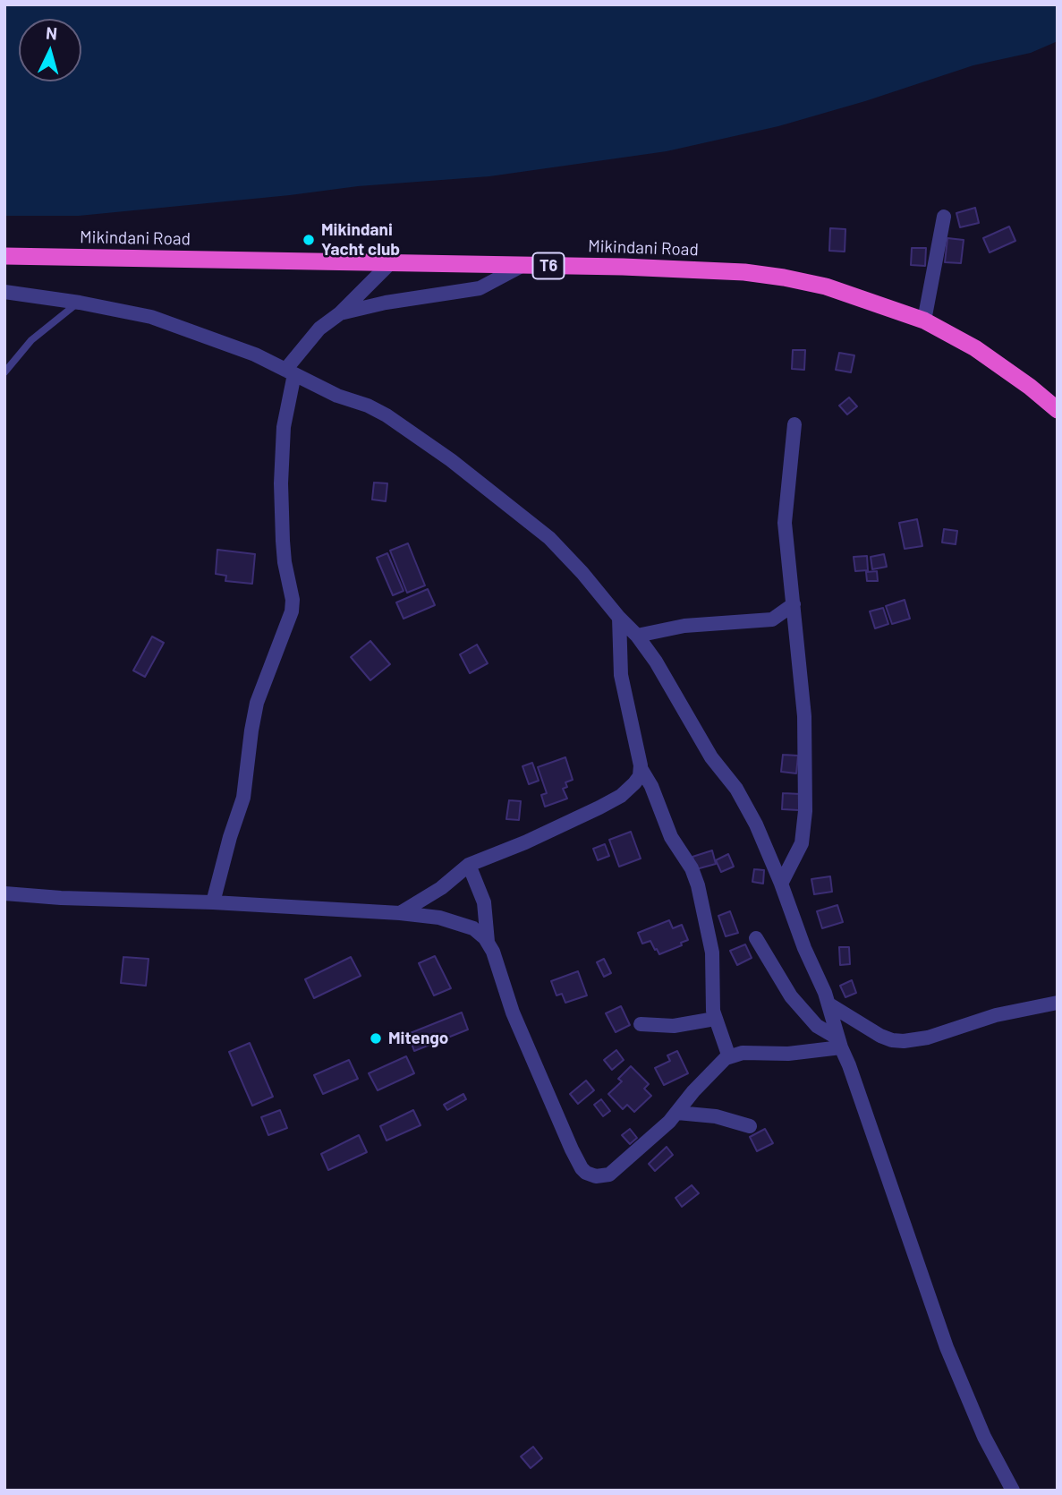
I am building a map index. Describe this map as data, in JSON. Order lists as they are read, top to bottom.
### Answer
{
  "streets": {
    "highway": ["Mikindani Road", "T6"]
  },
  "places": ["Mikindani Yacht club", "Mitengo"],
  "north": "top"
}
